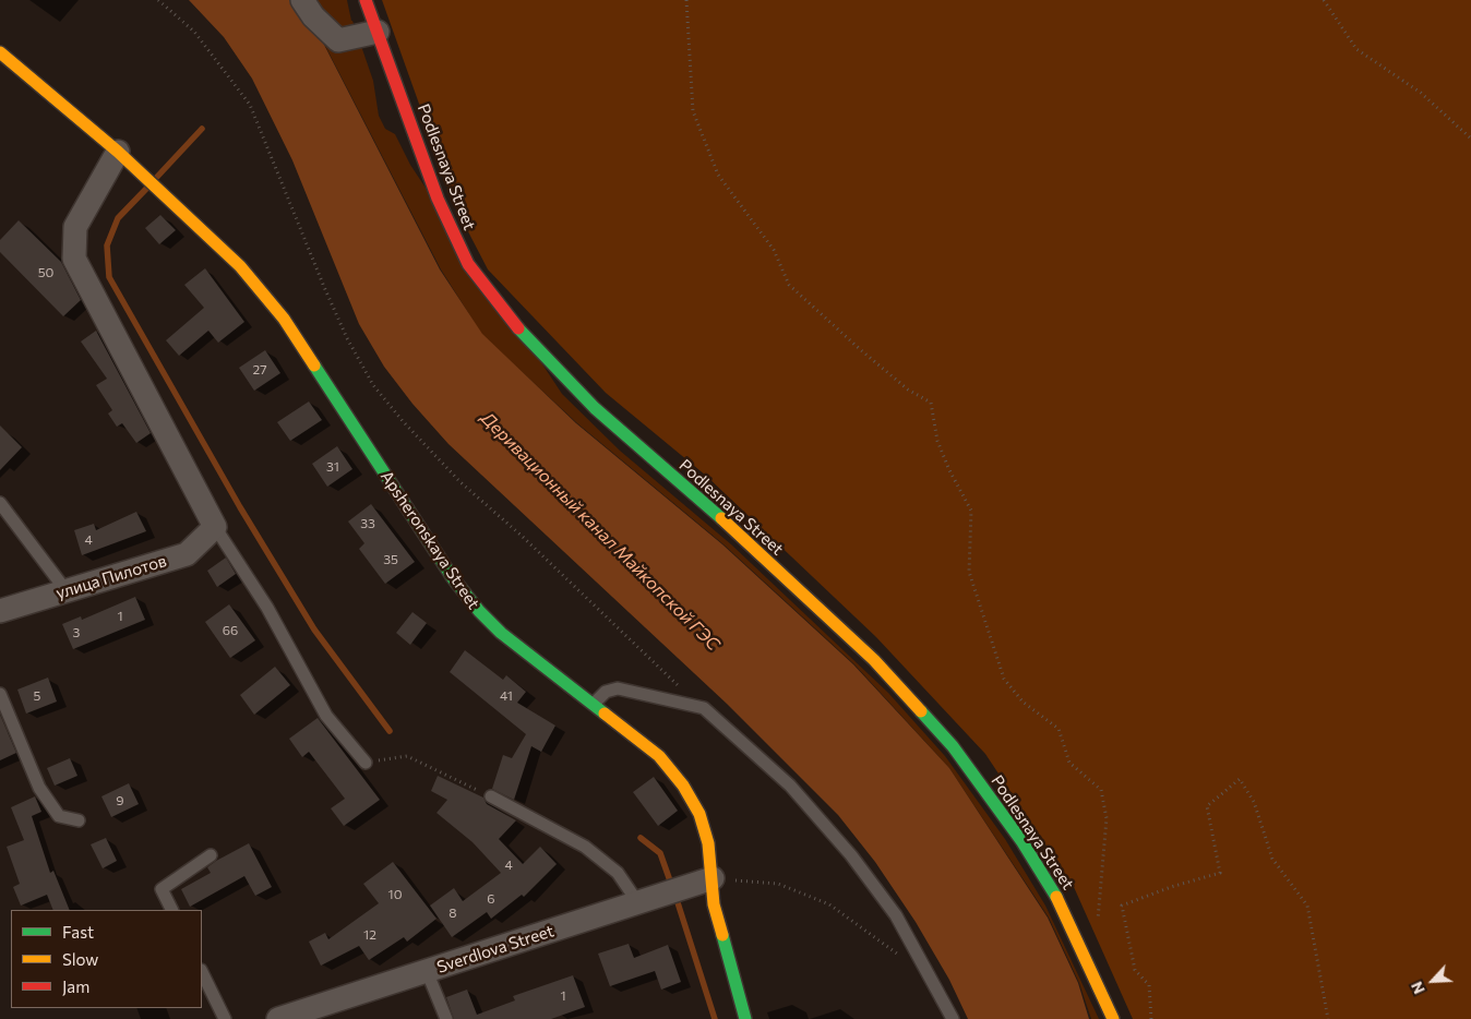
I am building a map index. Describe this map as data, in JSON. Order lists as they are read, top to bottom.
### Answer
{
  "streets": {
    "main road": ["Podlesnaya Street", "Apsheronskaya Street"],
    "street": ["улица Пилотов", "Sverdlova Street"]
  },
  "crossings": [
    ["Apsheronskaya Street", "Sverdlova Street"]
  ],
  "water": ["Деривационный канал Майкопской ГЭС"],
  "house_numbers": [
    "50",
    "27",
    "31",
    "33",
    "4",
    "35",
    "1",
    "66",
    "3",
    "5",
    "41",
    "9",
    "4",
    "10",
    "6",
    "8",
    "12",
    "1"
  ],
  "legend": ["Fast", "Slow", "Jam"],
  "north": "bottom left"
}
